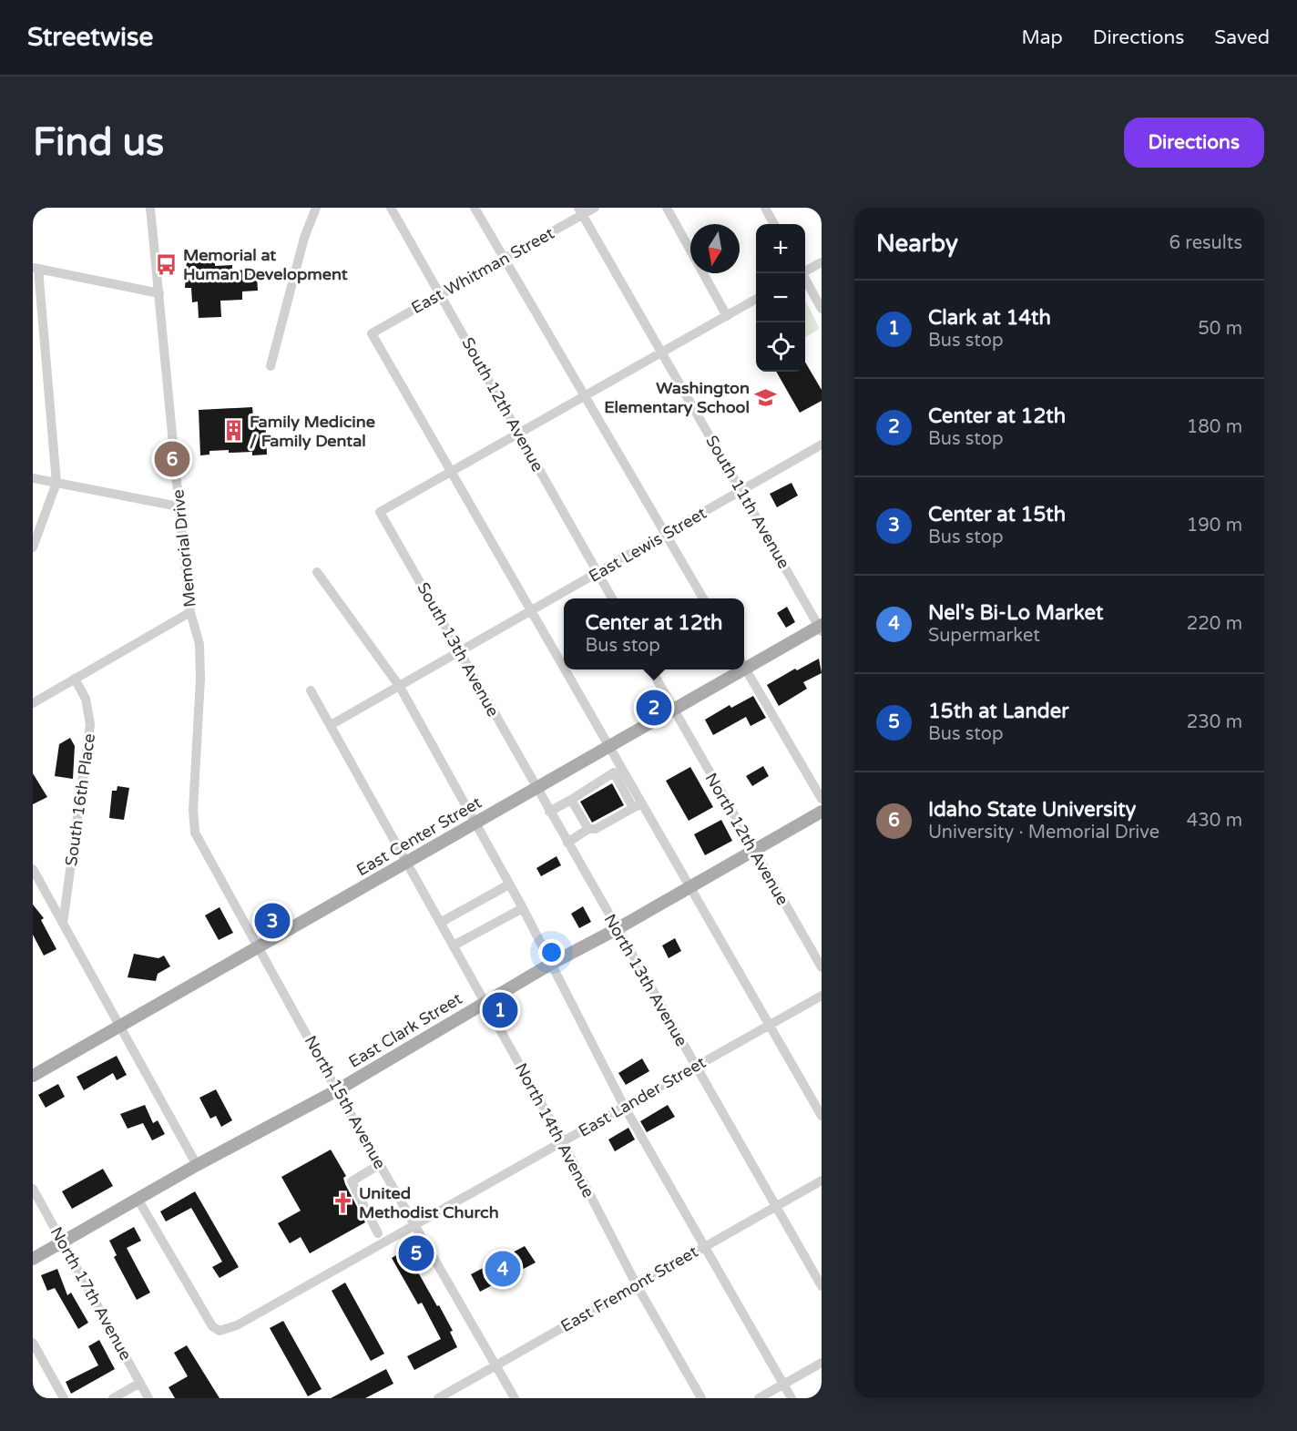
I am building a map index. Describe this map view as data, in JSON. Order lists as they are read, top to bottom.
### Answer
{
  "streets": {
    "main road": ["East Center Street", "East Clark Street"],
    "street": [
      "East Whitman Street",
      "South 12th Avenue",
      "South 11th Avenue",
      "East Lewis Street",
      "Memorial Drive",
      "South 13th Avenue",
      "South 16th Place",
      "North 12th Avenue",
      "North 13th Avenue",
      "East Lander Street",
      "North 15th Avenue",
      "North 14th Avenue",
      "East Fremont Street",
      "North 17th Avenue"
    ]
  },
  "crossings": [
    ["East Whitman Street", "South 12th Avenue"],
    ["East Whitman Street", "South 11th Avenue"],
    ["East Whitman Street", "South 13th Avenue"],
    ["South 12th Avenue", "East Lewis Street"],
    ["South 11th Avenue", "East Lewis Street"],
    ["South 11th Avenue", "East Center Street"],
    ["East Lewis Street", "South 13th Avenue"],
    ["East Lewis Street", "North 14th Avenue"],
    ["Memorial Drive", "East Center Street"],
    ["Memorial Drive", "North 15th Avenue"],
    ["South 13th Avenue", "East Center Street"],
    ["South 13th Avenue", "North 13th Avenue"],
    ["East Center Street", "North 12th Avenue"],
    ["East Center Street", "North 13th Avenue"],
    ["East Center Street", "North 15th Avenue"],
    ["East Center Street", "North 14th Avenue"],
    ["North 12th Avenue", "East Clark Street"],
    ["North 13th Avenue", "East Clark Street"],
    ["North 13th Avenue", "East Lander Street"],
    ["North 13th Avenue", "East Fremont Street"],
    ["East Clark Street", "East Lander Street"],
    ["East Clark Street", "North 15th Avenue"],
    ["East Clark Street", "North 14th Avenue"],
    ["East Clark Street", "North 17th Avenue"],
    ["East Lander Street", "North 15th Avenue"],
    ["East Lander Street", "North 14th Avenue"],
    ["North 15th Avenue", "East Fremont Street"],
    ["North 14th Avenue", "East Fremont Street"]
  ],
  "places": {
    "bus stop": ["Memorial at Human Development"],
    "school or university": ["Washington Elementary School"],
    "building": ["Family Medicine / Family Dental"],
    "church": ["United Methodist Church"]
  },
  "north": "bottom",
  "page": {
    "header": "Streetwise",
    "nav": ["Map", "Directions", "Saved"],
    "buttons": "Directions",
    "title": "Find us",
    "heading": ["Nearby", "6 results"],
    "map_buttons": ["+", "−"],
    "list": [
      {
        "mark": "1",
        "name": "Clark at 14th",
        "note": "Bus stop",
        "value": "50 m"
      },
      {
        "mark": "2",
        "name": "Center at 12th",
        "note": "Bus stop",
        "value": "180 m"
      },
      {
        "mark": "3",
        "name": "Center at 15th",
        "note": "Bus stop",
        "value": "190 m"
      },
      {
        "mark": "4",
        "name": "Nel's Bi-Lo Market",
        "note": "Supermarket",
        "value": "220 m"
      },
      {
        "mark": "5",
        "name": "15th at Lander",
        "note": "Bus stop",
        "value": "230 m"
      },
      {
        "mark": "6",
        "name": "Idaho State University",
        "note": "University · Memorial Drive",
        "value": "430 m"
      }
    ],
    "pins": [
      "6",
      "2",
      "3",
      "1",
      "5",
      "4"
    ],
    "popup": ["Center at 12th", "Bus stop"]
  }
}
